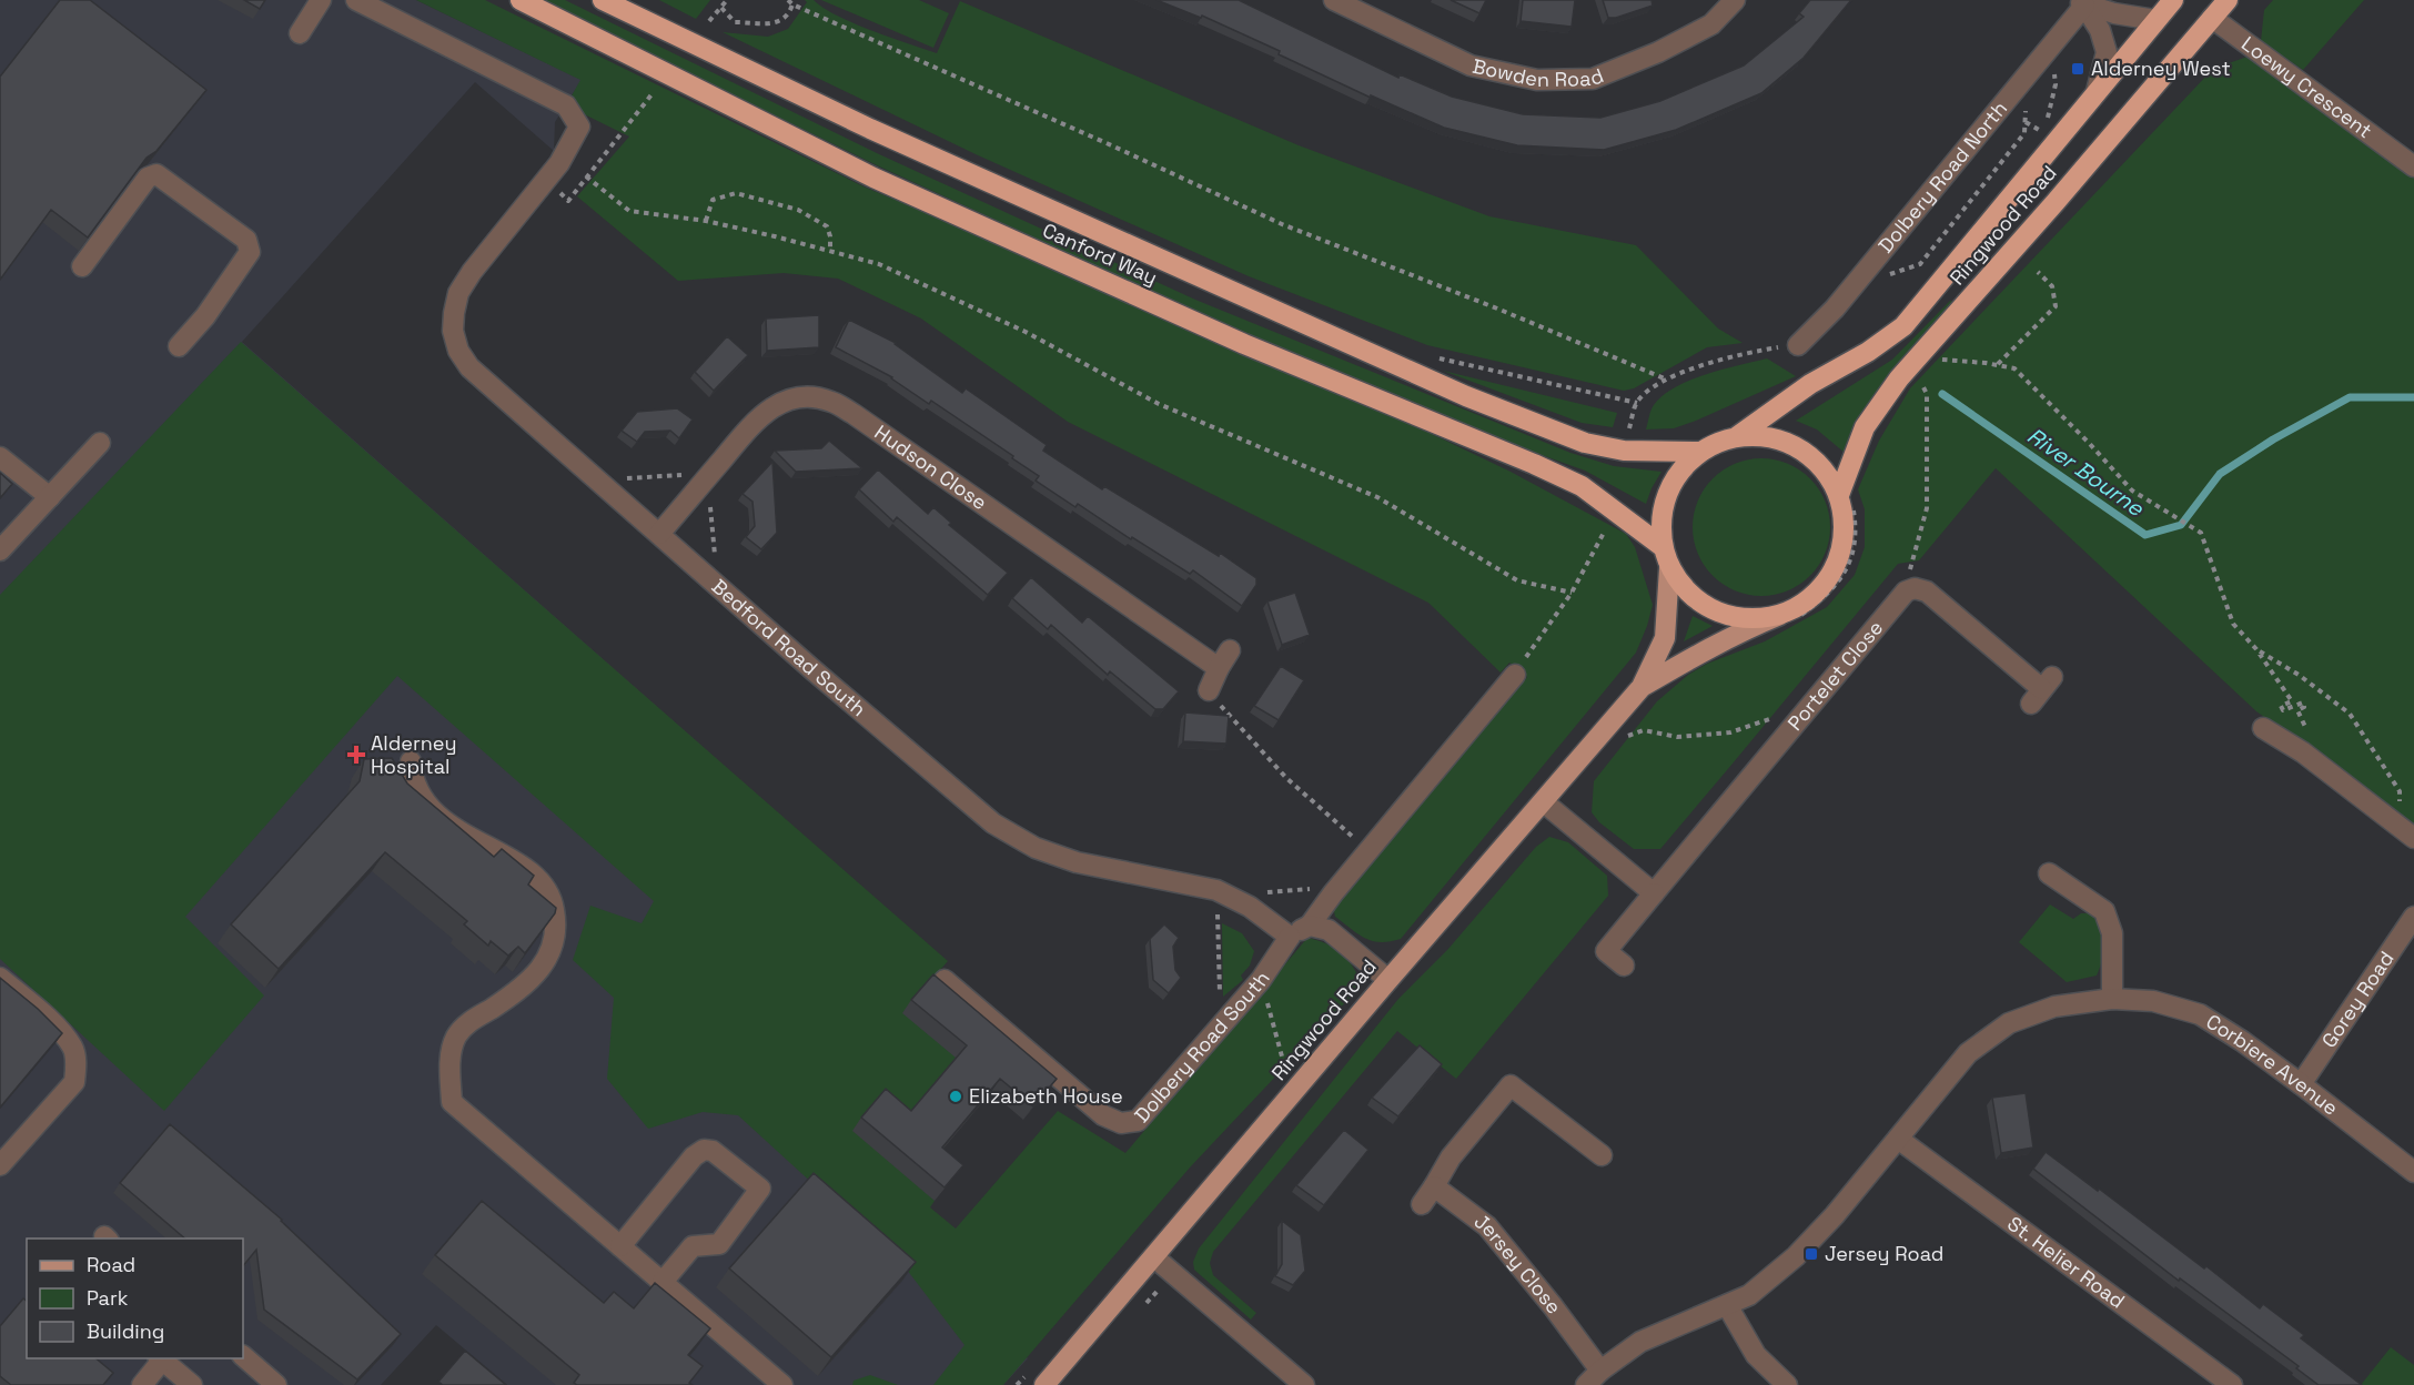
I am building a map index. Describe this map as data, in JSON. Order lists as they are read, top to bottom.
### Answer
{
  "streets": {
    "highway": ["Ringwood Road", "Canford Way"],
    "street": [
      "Bowden Road",
      "Loewy Crescent",
      "Dolbery Road North",
      "Hudson Close",
      "Bedford Road South",
      "Portelet Close",
      "Gorey Road",
      "Dolbery Road South",
      "Corbiere Avenue",
      "St. Helier Road",
      "Jersey Close"
    ]
  },
  "crossings": [
    ["Loewy Crescent", "Ringwood Road"],
    ["Ringwood Road", "Canford Way"],
    ["Hudson Close", "Bedford Road South"],
    ["Bedford Road South", "Dolbery Road South"],
    ["Gorey Road", "Corbiere Avenue"],
    ["Corbiere Avenue", "St. Helier Road"]
  ],
  "water": ["River Bourne"],
  "places": {
    "transit": ["Alderney West", "Jersey Road"],
    "health": ["Alderney Hospital"],
    "other": ["Elizabeth House"]
  },
  "legend": ["Road", "Park", "Building"]
}
